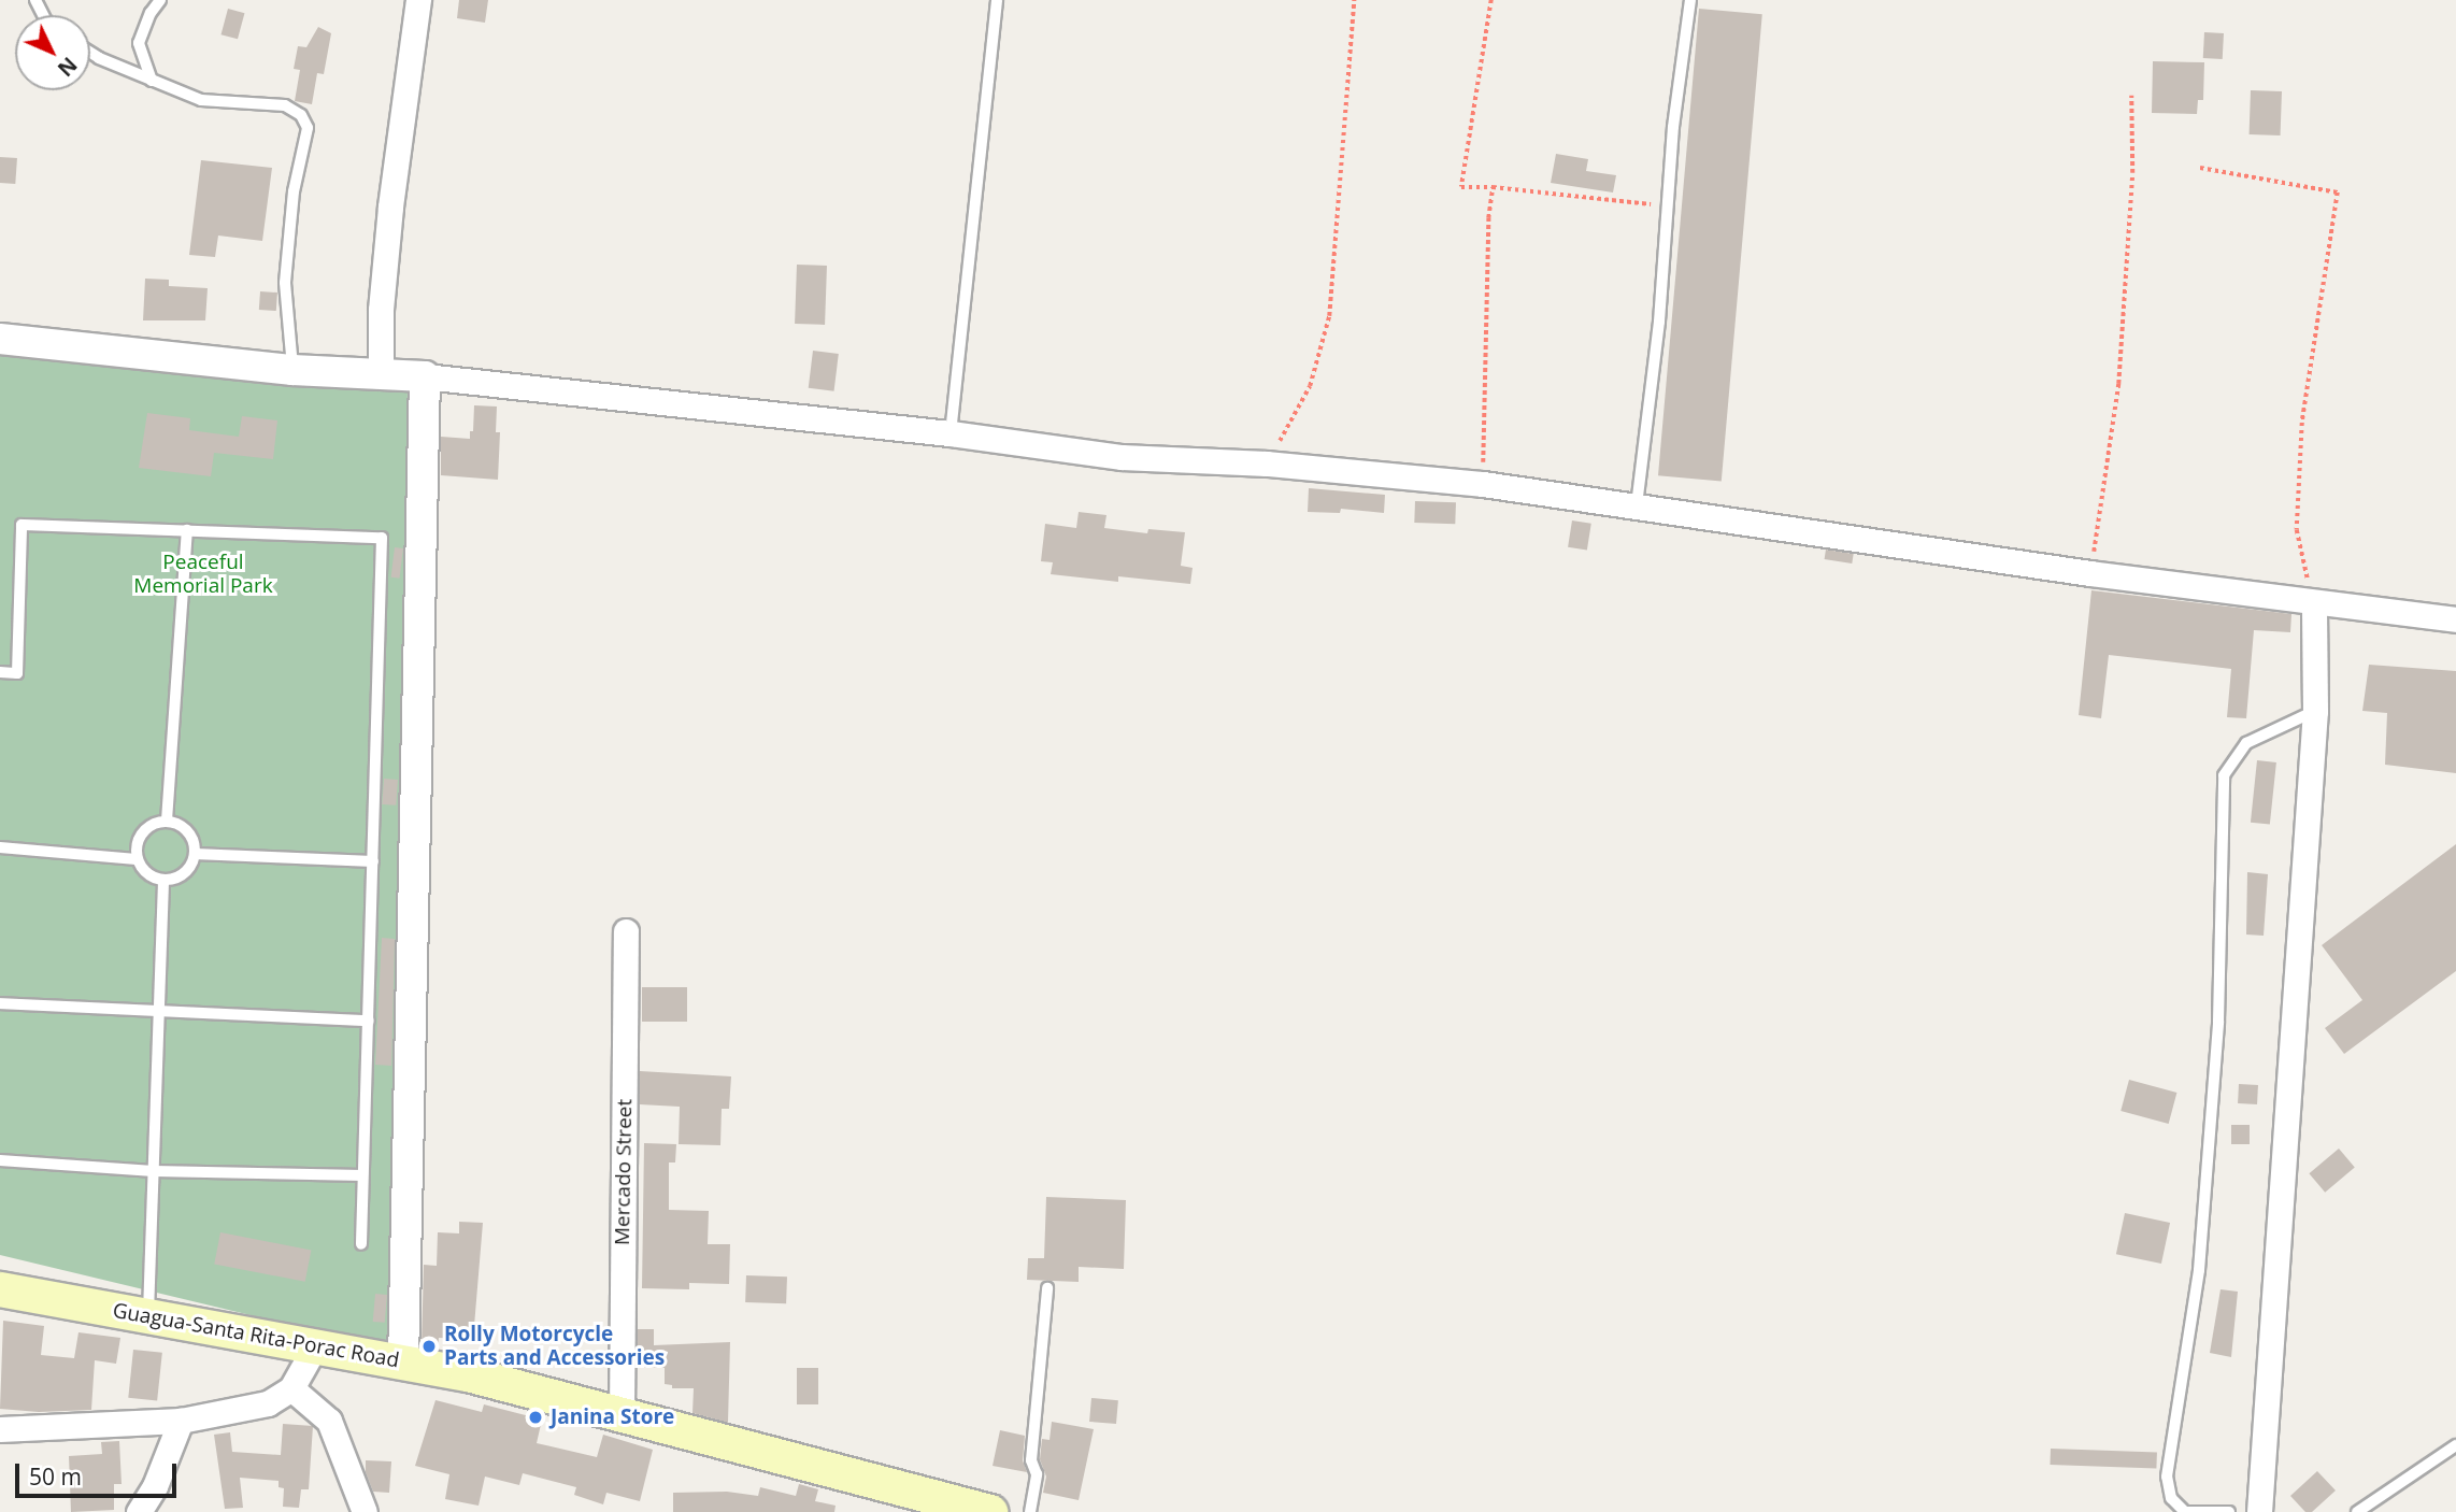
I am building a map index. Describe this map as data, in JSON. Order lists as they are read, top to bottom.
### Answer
{
  "streets": {
    "main road": ["Guagua-Santa Rita-Porac Road"],
    "street": ["Mercado Street"]
  },
  "crossings": [
    ["Mercado Street", "Guagua-Santa Rita-Porac Road"]
  ],
  "parks": ["Peaceful Memorial Park"],
  "places": ["Rolly Motorcycle Parts and Accessories", "Janina Store"],
  "scale_bar": "50 m",
  "north": "bottom right"
}
